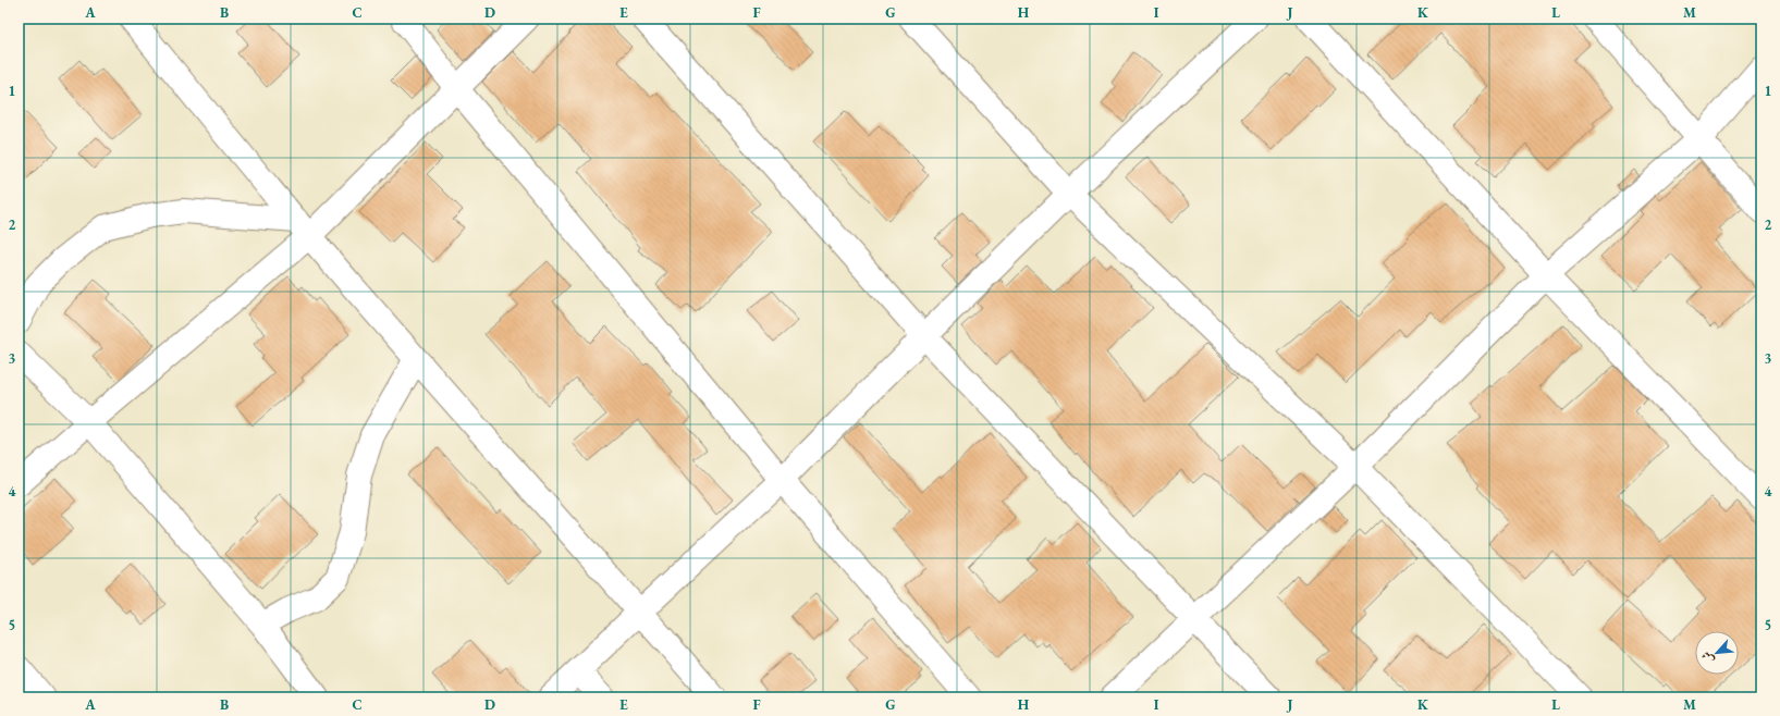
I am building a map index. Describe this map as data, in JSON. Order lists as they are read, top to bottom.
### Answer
{
  "north": "bottom left",
  "grid": {
    "columns": [
      "A",
      "B",
      "C",
      "D",
      "E",
      "F",
      "G",
      "H",
      "I",
      "J",
      "K",
      "L",
      "M"
    ],
    "rows": [
      "1",
      "2",
      "3",
      "4",
      "5"
    ]
  }
}
